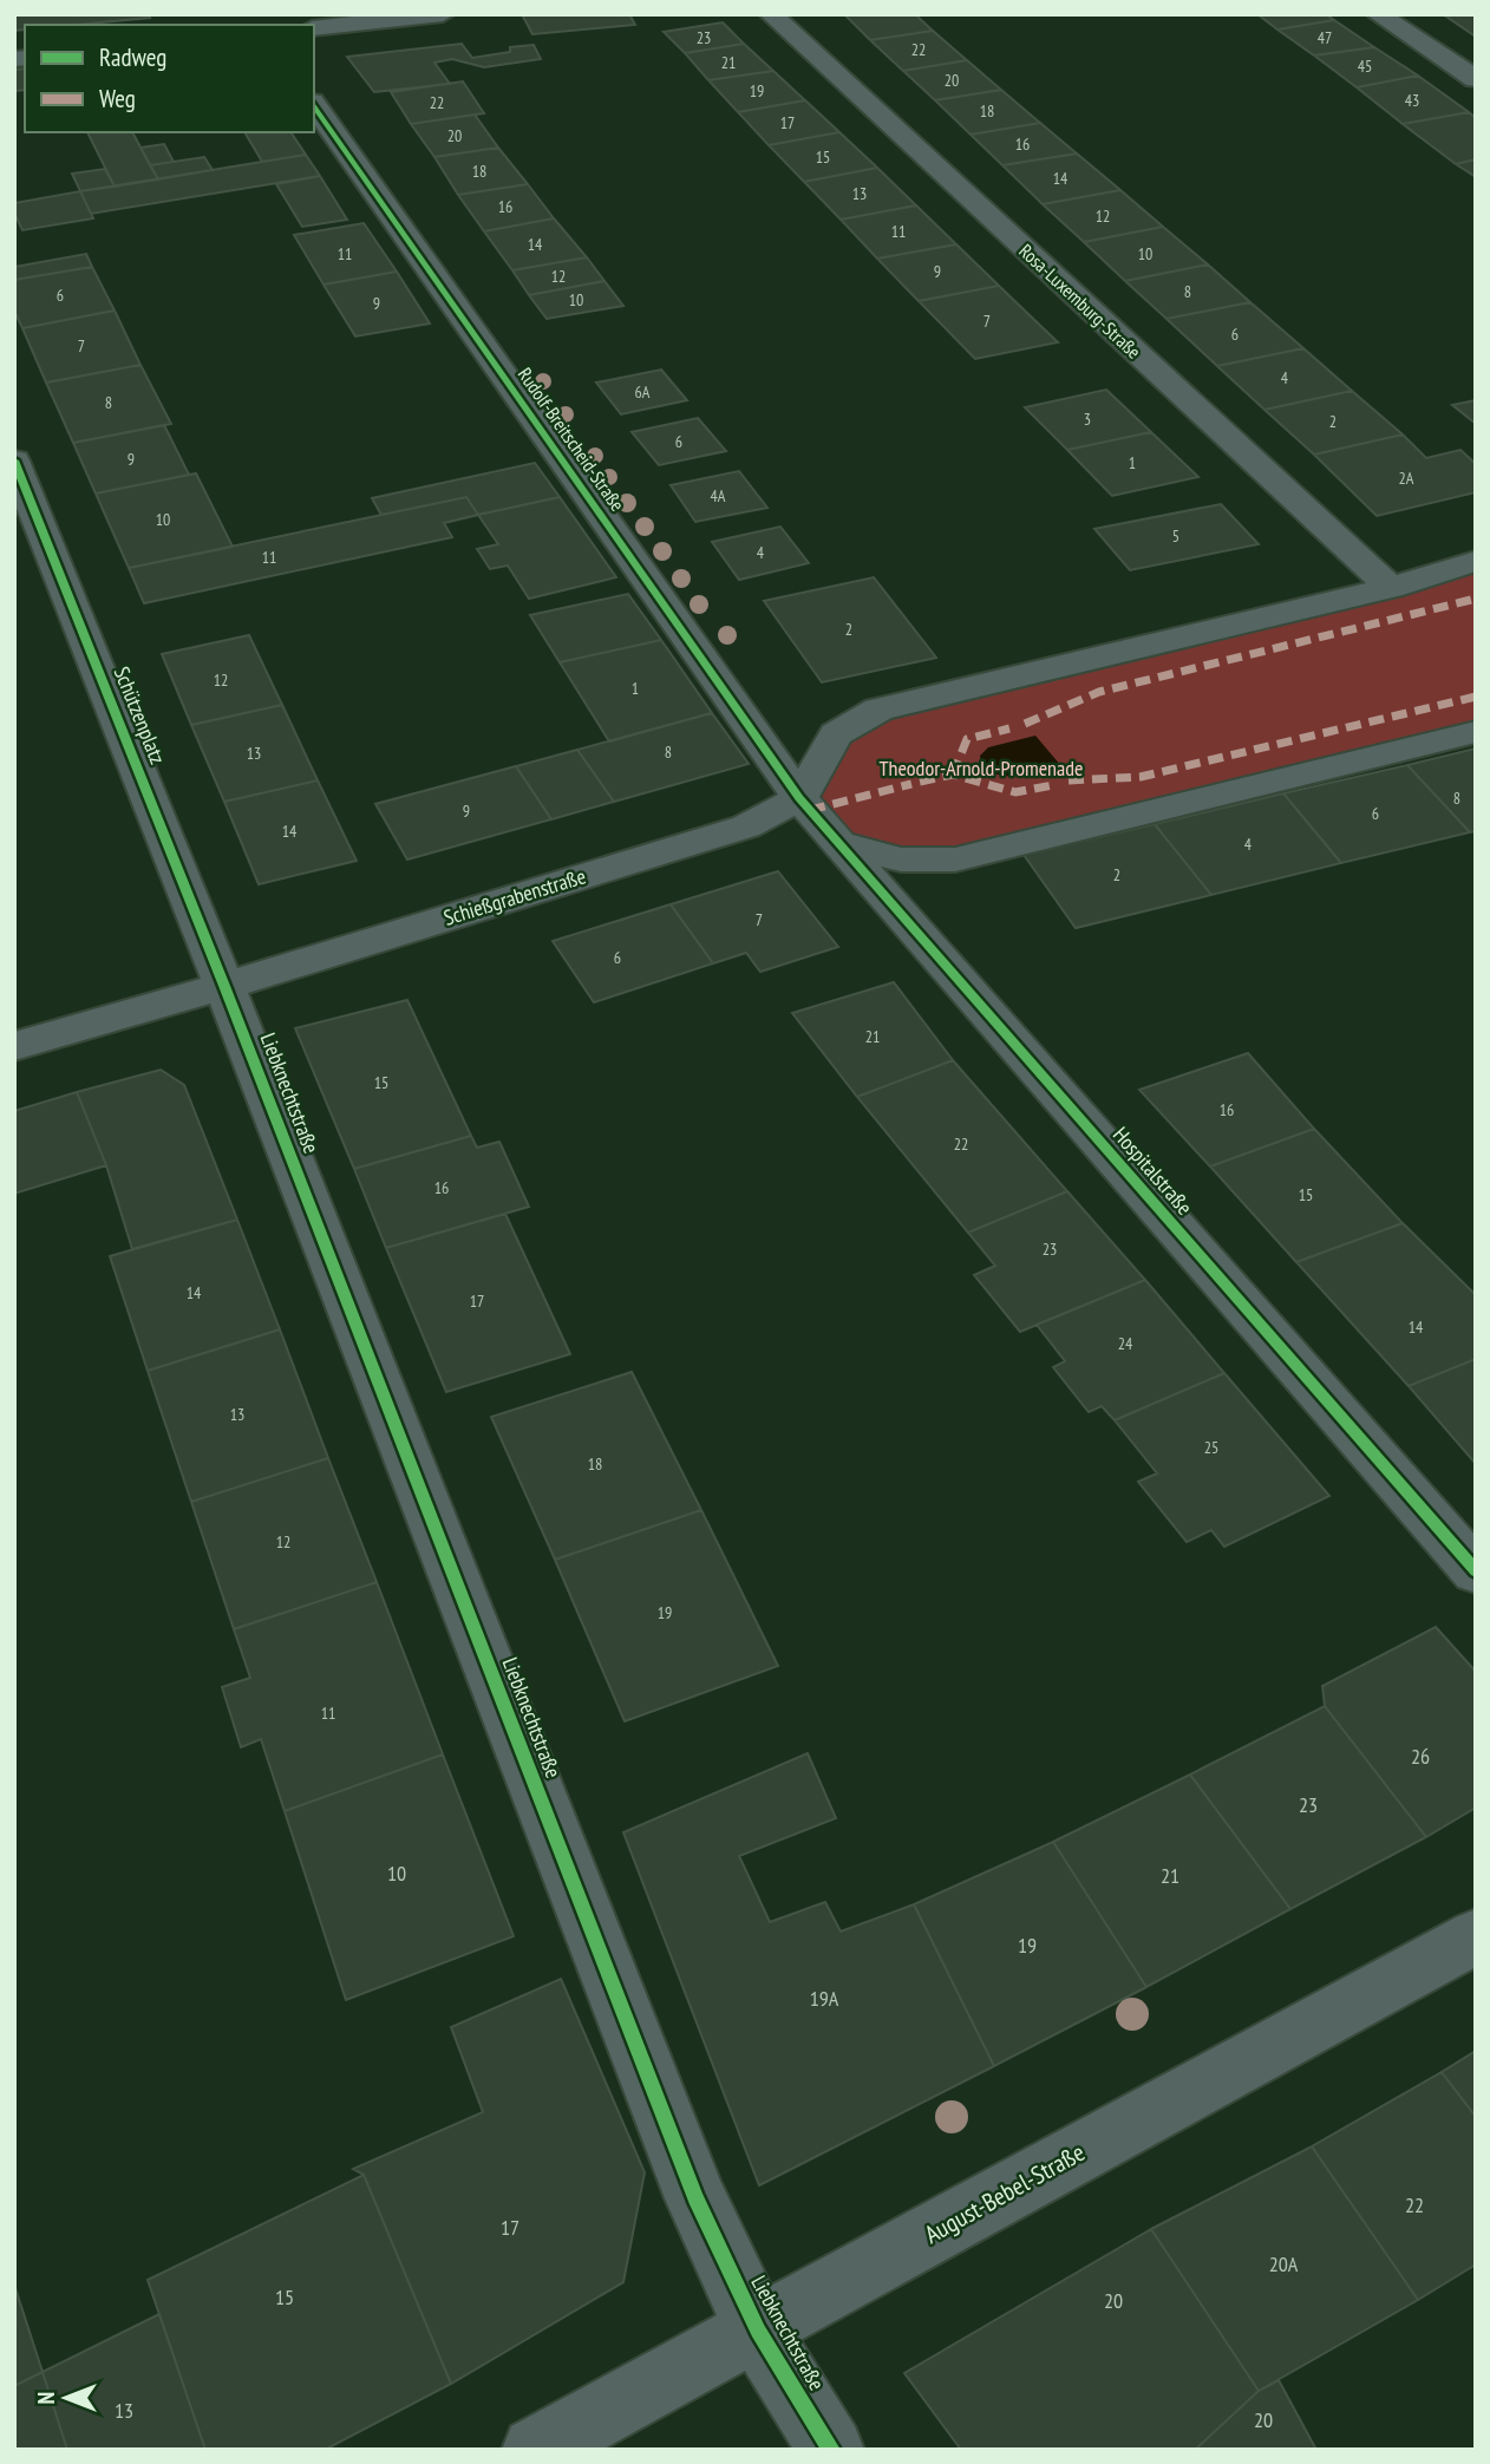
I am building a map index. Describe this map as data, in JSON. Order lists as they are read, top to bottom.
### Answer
{
  "streets": {
    "street": [
      "Rosa-Luxemburg-Straße",
      "Rudolf-Breitscheid-Straße",
      "Schützenplatz",
      "Schießgrabenstraße",
      "Liebknechtstraße",
      "Hospitalstraße",
      "August-Bebel-Straße"
    ]
  },
  "crossings": [
    ["Rudolf-Breitscheid-Straße", "Schießgrabenstraße"],
    ["Rudolf-Breitscheid-Straße", "Hospitalstraße"],
    ["Schützenplatz", "Schießgrabenstraße"],
    ["Schützenplatz", "Liebknechtstraße"],
    ["Schießgrabenstraße", "Liebknechtstraße"],
    ["Schießgrabenstraße", "Hospitalstraße"],
    ["Liebknechtstraße", "August-Bebel-Straße"]
  ],
  "parks": ["Theodor-Arnold-Promenade"],
  "house_numbers": [
    "23",
    "47",
    "22",
    "21",
    "45",
    "20",
    "19",
    "43",
    "22",
    "18",
    "17",
    "20",
    "16",
    "15",
    "18",
    "14",
    "13",
    "16",
    "12",
    "11",
    "14",
    "11",
    "10",
    "9",
    "12",
    "8",
    "6",
    "10",
    "9",
    "7",
    "6",
    "7",
    "4",
    "6A",
    "8",
    "3",
    "2",
    "6",
    "9",
    "1",
    "2A",
    "4A",
    "10",
    "5",
    "4",
    "11",
    "2",
    "12",
    "1",
    "8",
    "13",
    "8",
    "9",
    "6",
    "14",
    "4",
    "2",
    "7",
    "6",
    "21",
    "15",
    "16",
    "22",
    "16",
    "15",
    "23",
    "14",
    "17",
    "14",
    "24",
    "13",
    "25",
    "18",
    "12",
    "19",
    "11",
    "26",
    "23",
    "10",
    "21",
    "19",
    "19A",
    "22",
    "17",
    "20A",
    "15",
    "20",
    "13",
    "20"
  ],
  "legend": ["Radweg", "Weg"],
  "north": "left"
}
